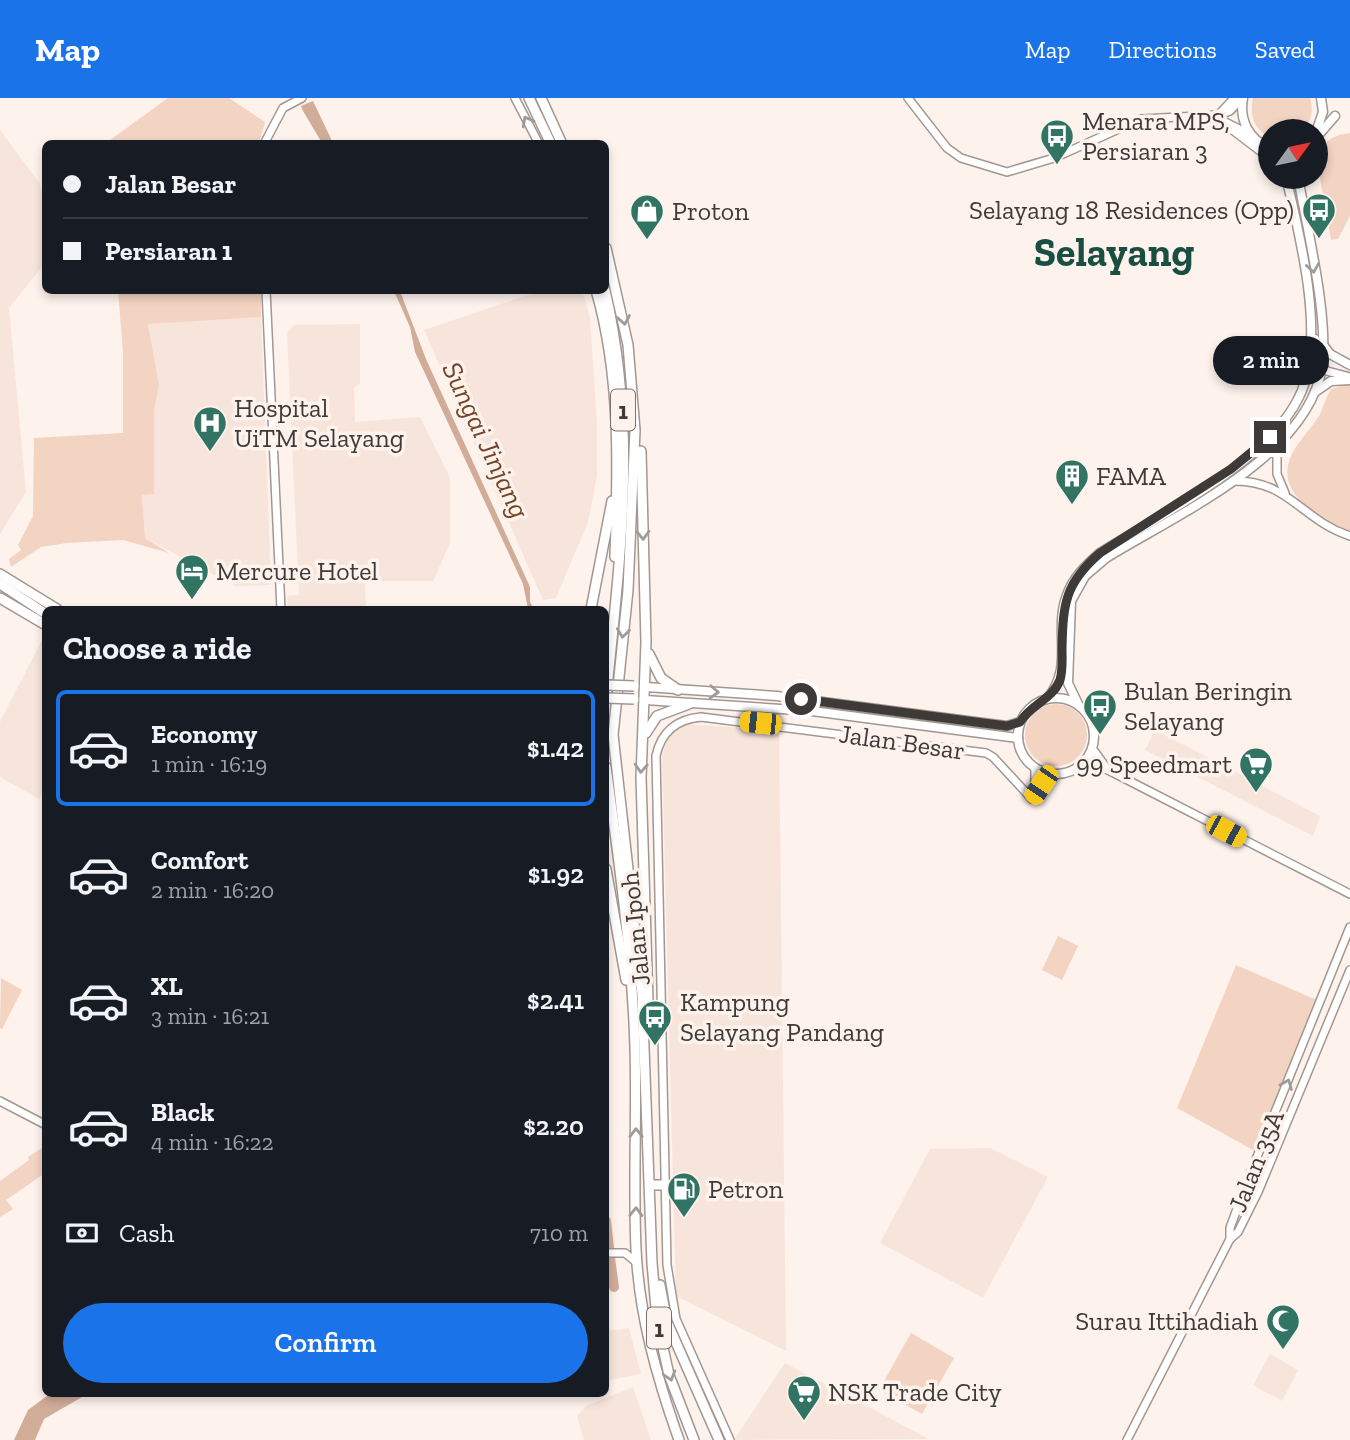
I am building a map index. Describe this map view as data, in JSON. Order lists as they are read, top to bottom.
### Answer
{
  "streets": {
    "main road": ["1", "Jalan Besar", "Jalan Ipoh"],
    "street": ["Jalan 35A"]
  },
  "districts": ["Selayang"],
  "water": ["Sungai Jinjang"],
  "places": {
    "bus stop": [
      "Menara MPS, Persiaran 3",
      "Selayang 18 Residences (Opp)",
      "Bulan Beringin Selayang",
      "Kampung Selayang Pandang"
    ],
    "shop": ["Proton"],
    "hospital": ["Hospital UiTM Selayang"],
    "building": ["FAMA"],
    "hotel": ["Mercure Hotel"],
    "supermarket": ["99 Speedmart", "NSK Trade City"],
    "fuel station": ["Petron"],
    "mosque": ["Surau Ittihadiah"]
  },
  "north": "top right",
  "page": {
    "header": "Map",
    "nav": ["Map", "Directions", "Saved"],
    "banner": ["Jalan Besar", "Persiaran 1"],
    "bubble": "2 min",
    "heading": "Choose a ride",
    "list": [
      {
        "name": "Economy",
        "note": "1 min · 16:19",
        "value": "$1.42"
      },
      {
        "name": "Comfort",
        "note": "2 min · 16:20",
        "value": "$1.92"
      },
      {
        "name": "XL",
        "note": "3 min · 16:21",
        "value": "$2.41"
      },
      {
        "name": "Black",
        "note": "4 min · 16:22",
        "value": "$2.20"
      }
    ],
    "pay": ["Cash", "710 m"],
    "buttons": "Confirm"
  }
}
